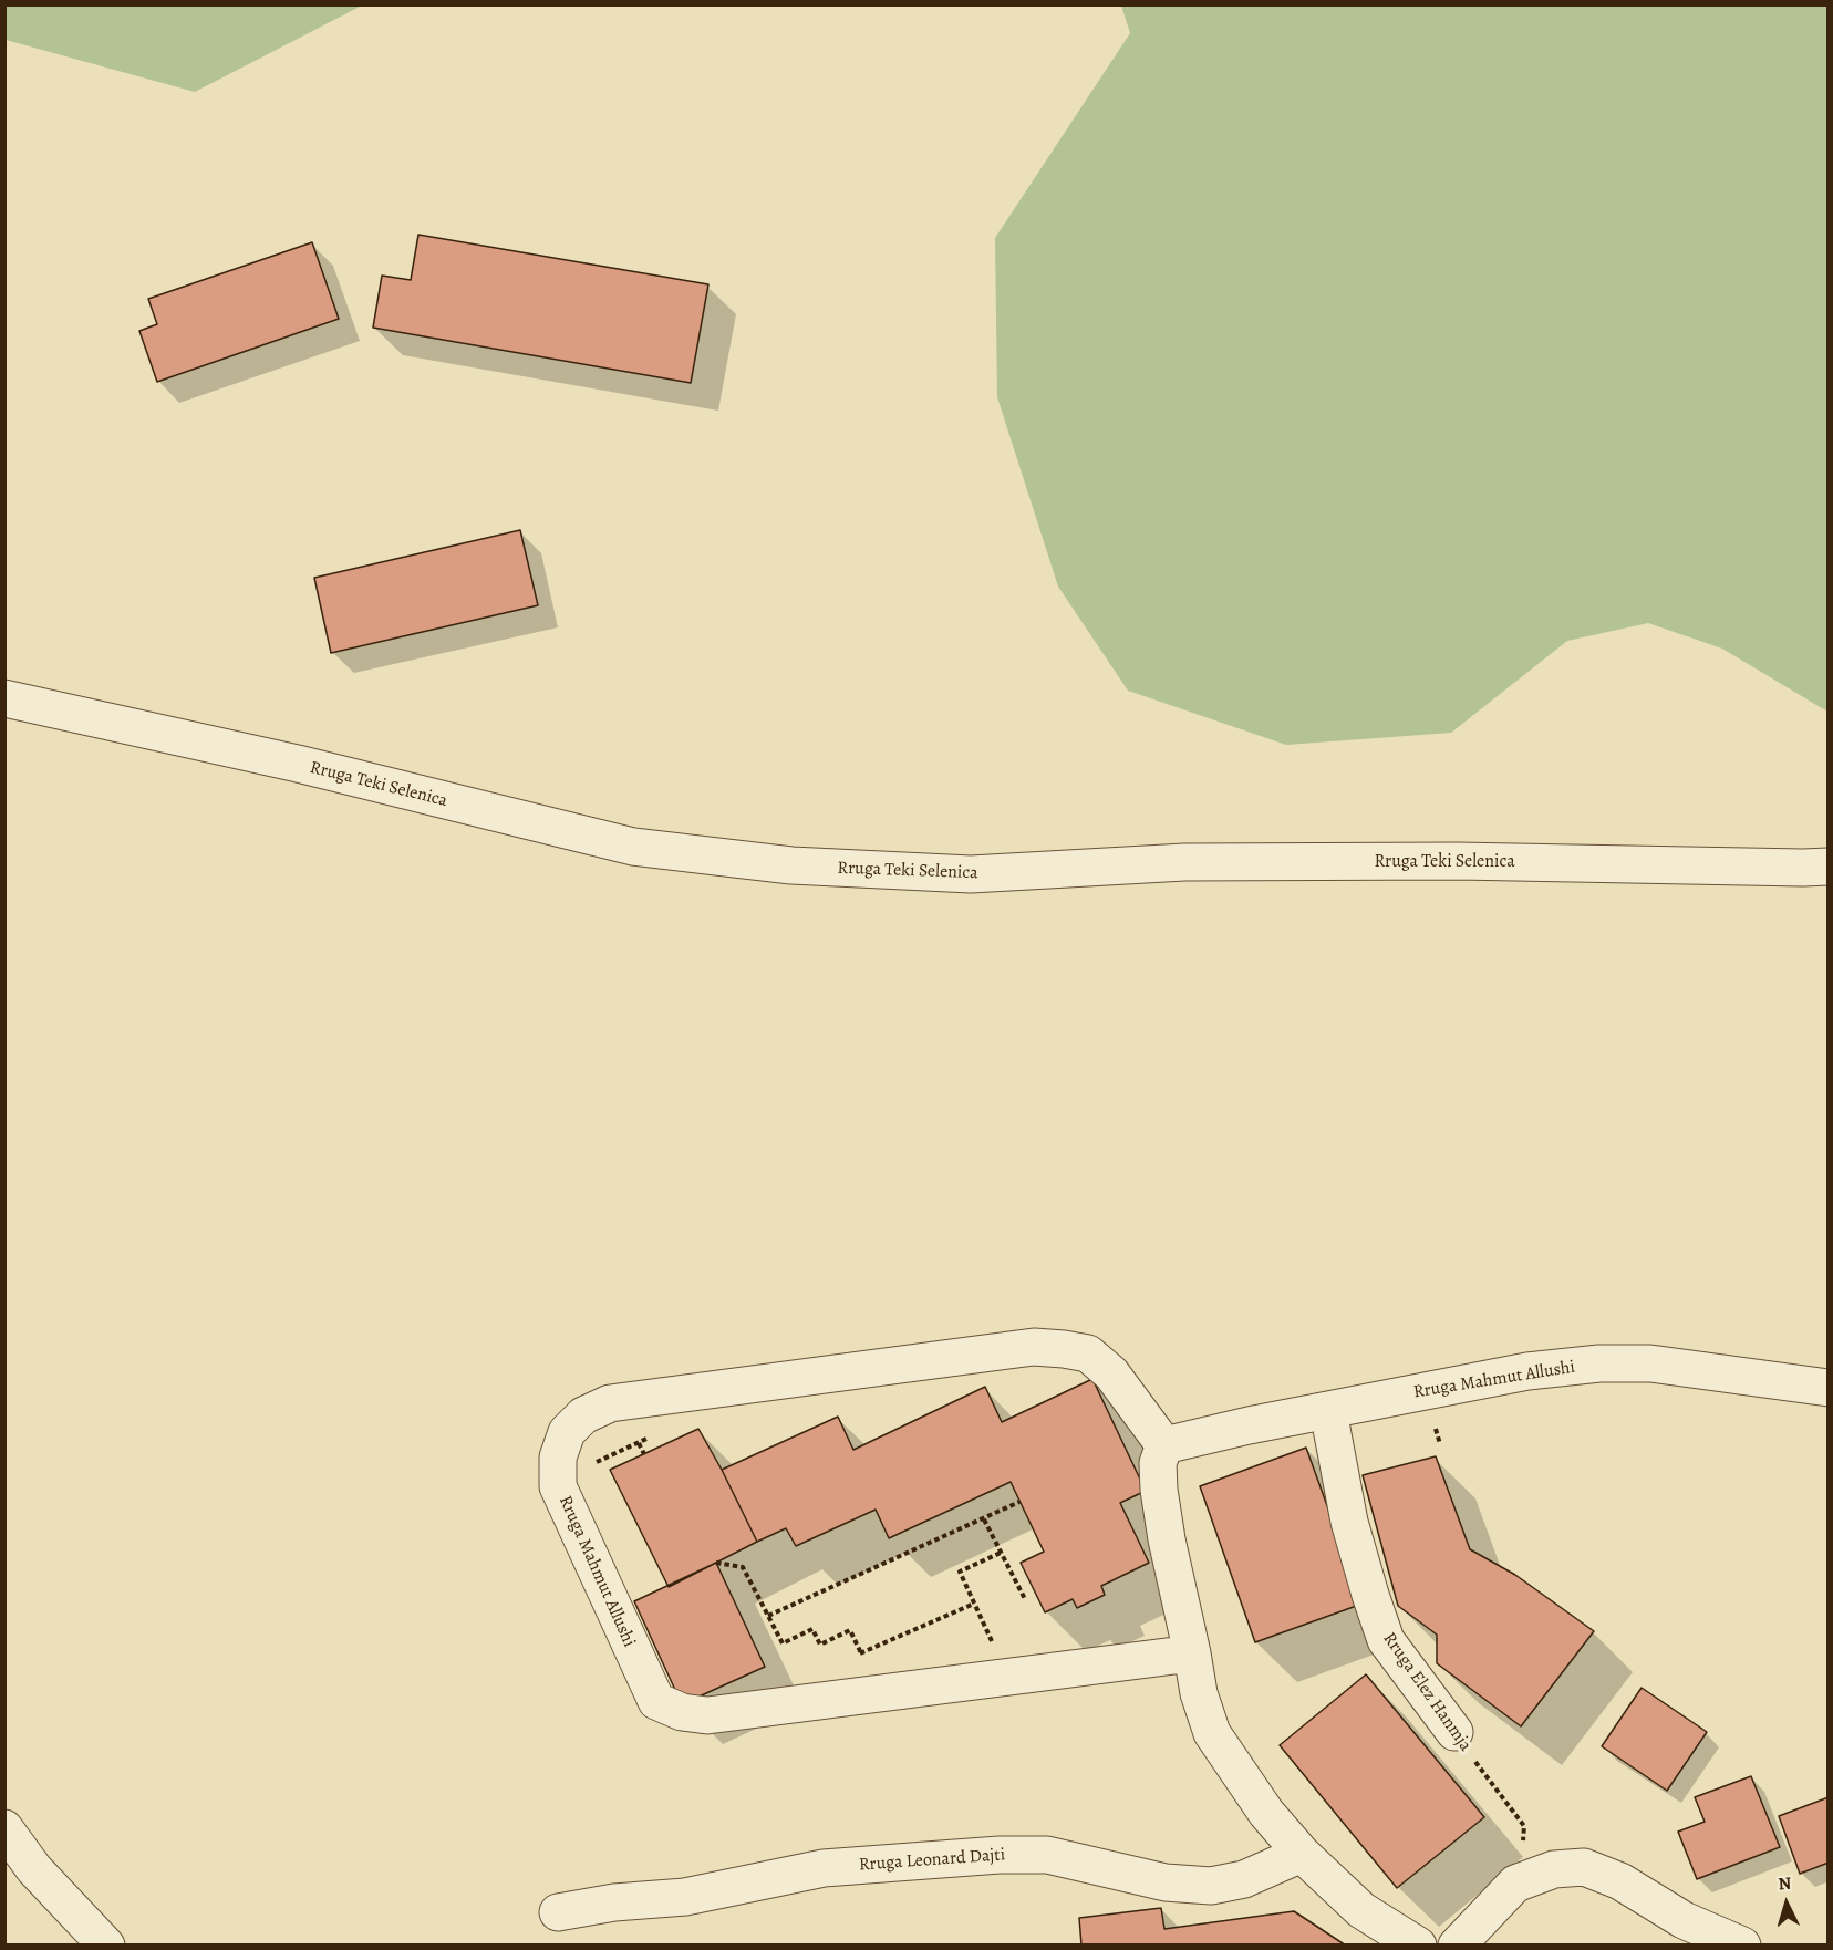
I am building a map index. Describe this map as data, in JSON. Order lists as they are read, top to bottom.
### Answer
{
  "streets": {
    "street": [
      "Rruga Teki Selenica",
      "Rruga Mahmut Allushi",
      "Rruga Elez Hanmja",
      "Rruga Leonard Dajti"
    ]
  },
  "crossings": [
    ["Rruga Mahmut Allushi", "Rruga Elez Hanmja"]
  ],
  "north": "top"
}
